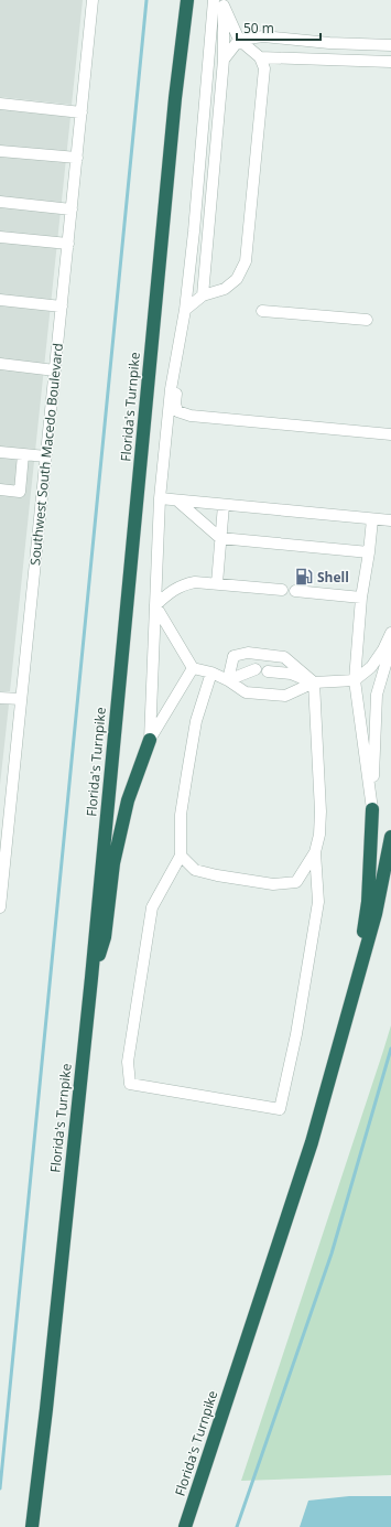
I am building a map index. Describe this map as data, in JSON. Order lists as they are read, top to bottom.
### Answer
{
  "streets": {
    "highway": ["Florida's Turnpike"],
    "street": ["Southwest South Macedo Boulevard"]
  },
  "places": {
    "fuel station": ["Shell"]
  },
  "scale_bar": "50 m"
}
